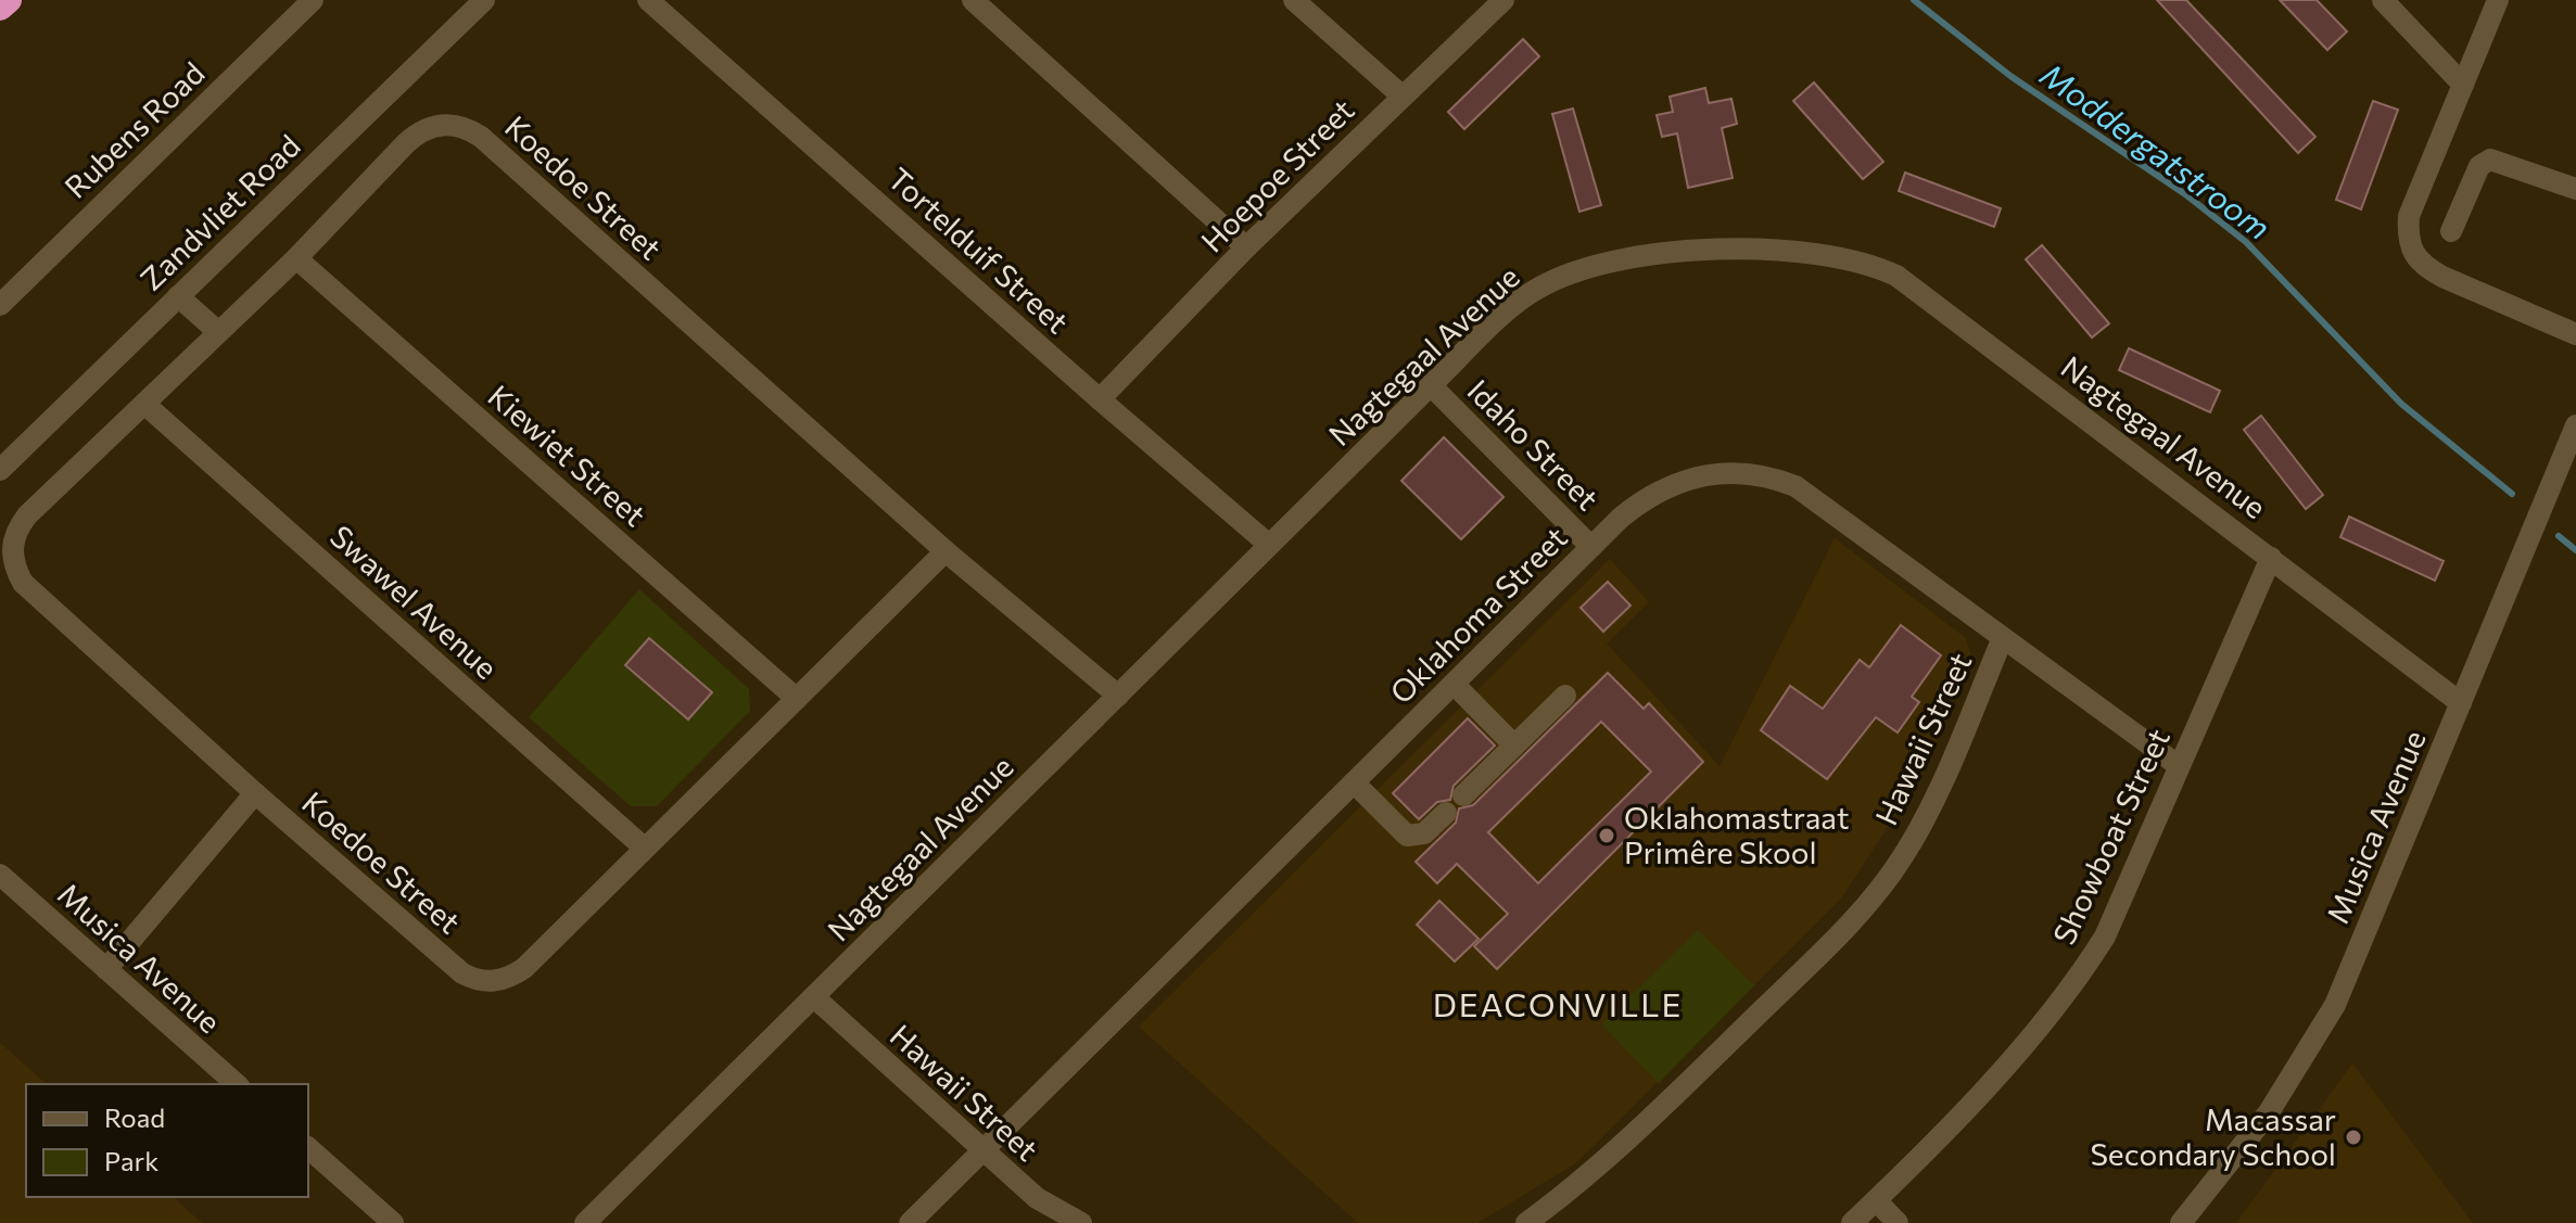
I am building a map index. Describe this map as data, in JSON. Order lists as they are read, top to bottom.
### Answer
{
  "streets": {
    "street": [
      "Rubens Road",
      "Hoepoe Street",
      "Koedoe Street",
      "Zandvliet Road",
      "Tortelduif Street",
      "Nagtegaal Avenue",
      "Idaho Street",
      "Kiewiet Street",
      "Swawel Avenue",
      "Oklahoma Street",
      "Hawaii Street",
      "Musica Avenue",
      "Showboat Street"
    ]
  },
  "crossings": [
    ["Hoepoe Street", "Tortelduif Street"],
    ["Koedoe Street", "Nagtegaal Avenue"],
    ["Koedoe Street", "Kiewiet Street"],
    ["Koedoe Street", "Swawel Avenue"],
    ["Tortelduif Street", "Nagtegaal Avenue"],
    ["Nagtegaal Avenue", "Idaho Street"],
    ["Nagtegaal Avenue", "Hawaii Street"],
    ["Nagtegaal Avenue", "Musica Avenue"],
    ["Nagtegaal Avenue", "Showboat Street"],
    ["Idaho Street", "Oklahoma Street"],
    ["Oklahoma Street", "Hawaii Street"],
    ["Oklahoma Street", "Showboat Street"]
  ],
  "districts": ["DEACONVILLE"],
  "water": ["Moddergatstroom"],
  "places": ["Oklahomastraat Primêre Skool", "Macassar Secondary School"],
  "legend": ["Road", "Park"]
}
